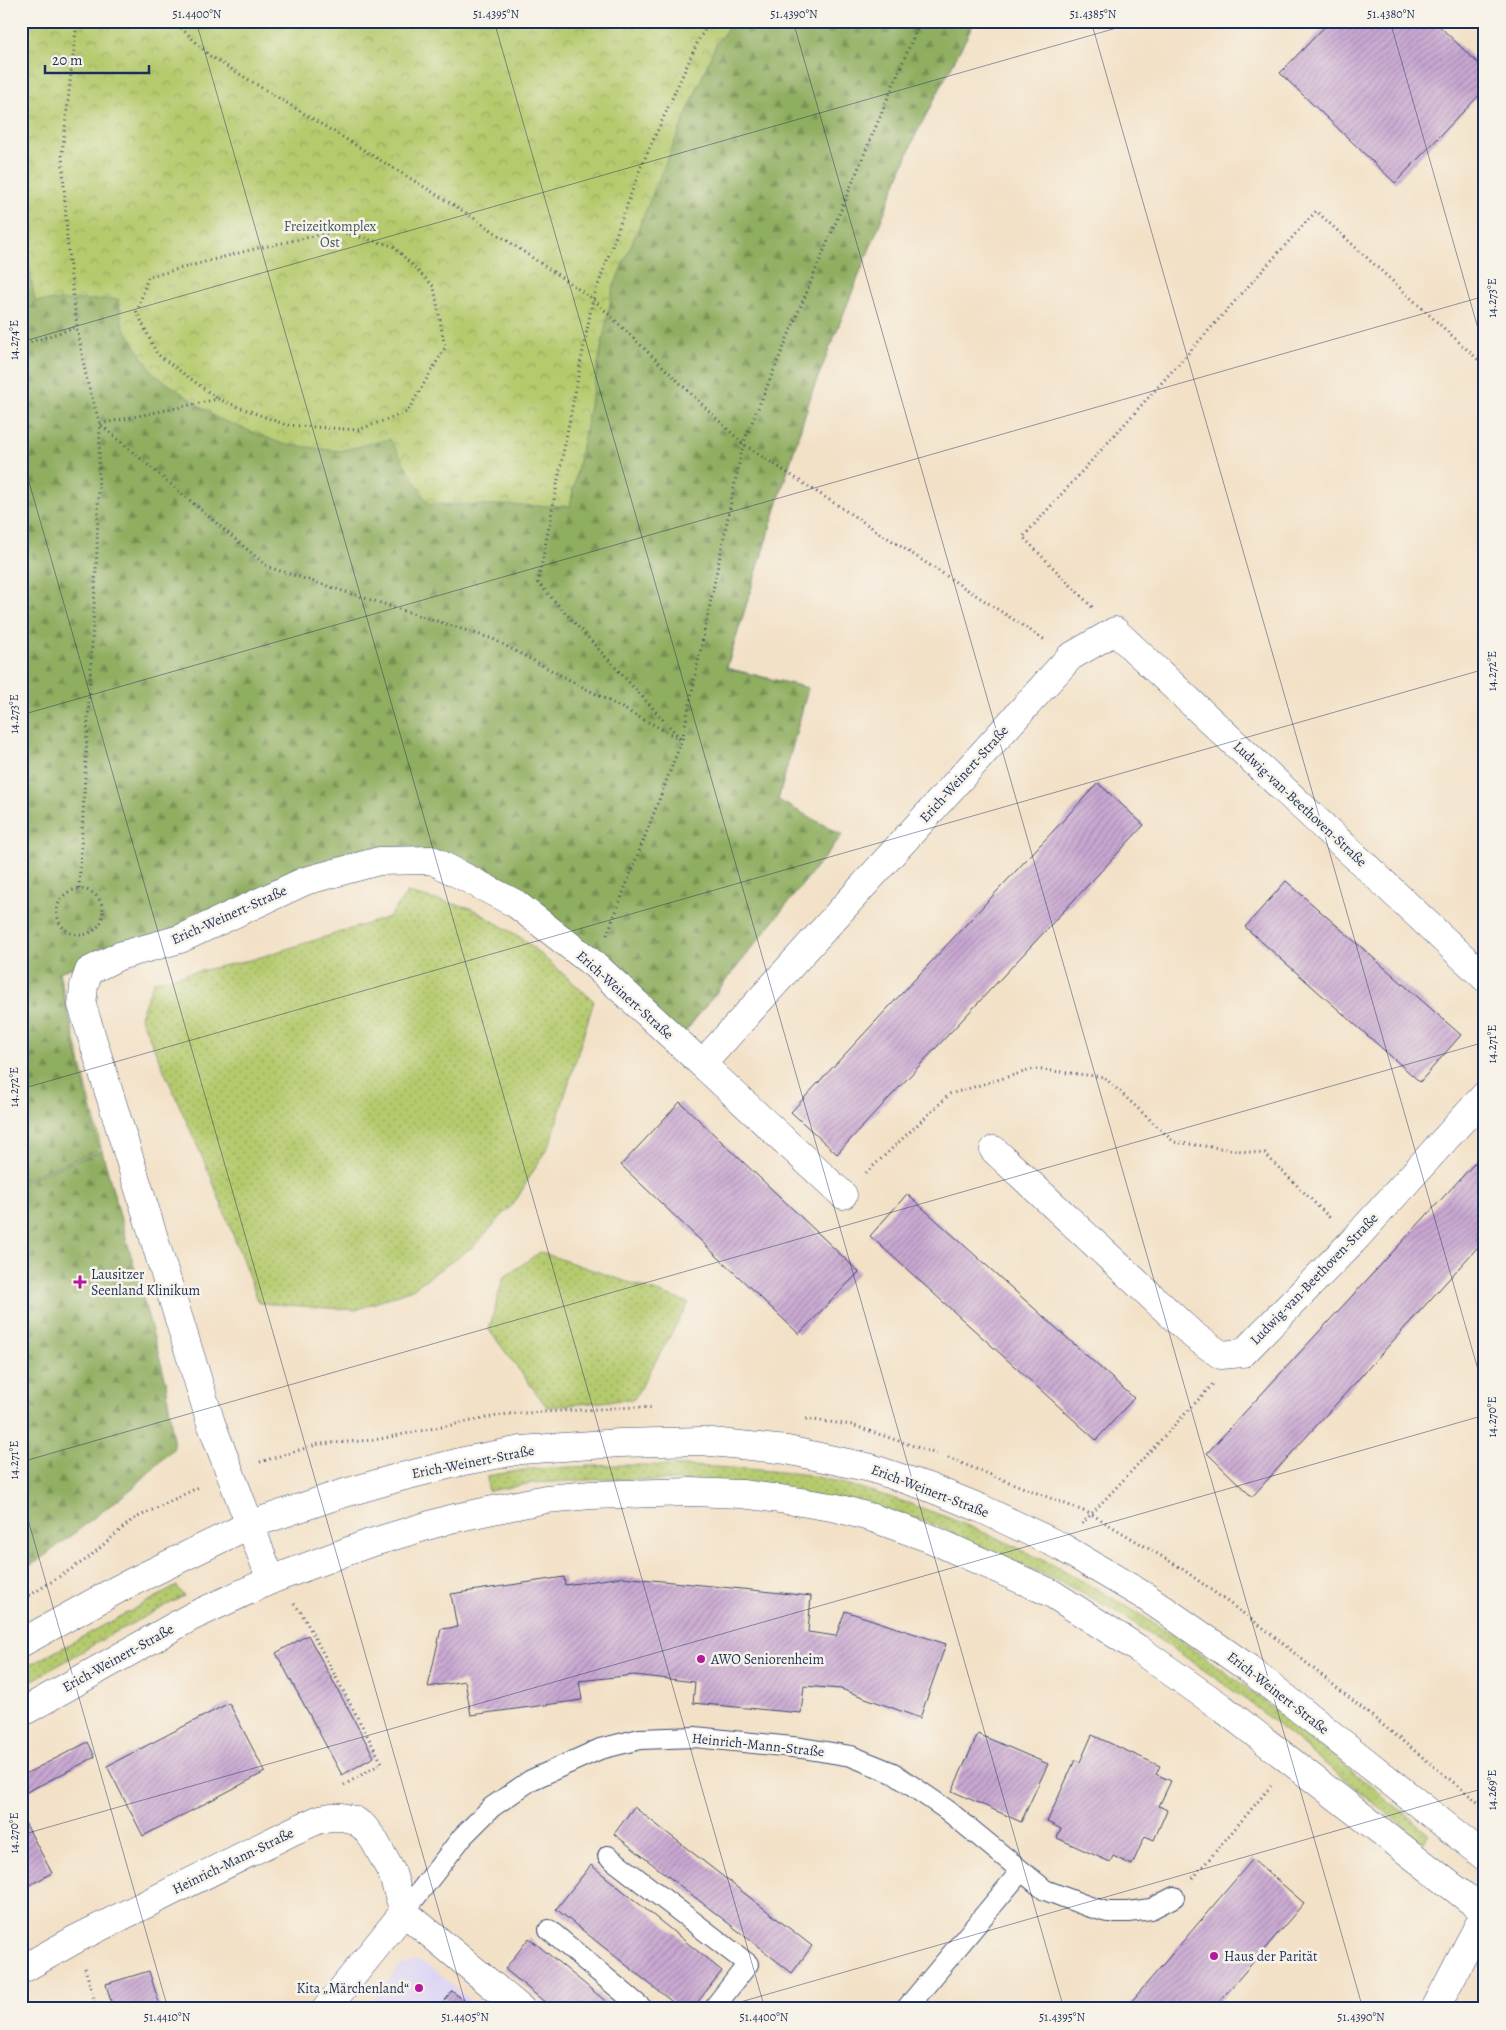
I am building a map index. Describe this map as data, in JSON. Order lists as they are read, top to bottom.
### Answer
{
  "streets": {
    "street": ["Erich-Weinert-Straße", "Ludwig-van-Beethoven-Straße", "Heinrich-Mann-Straße"]
  },
  "crossings": [
    ["Erich-Weinert-Straße", "Ludwig-van-Beethoven-Straße"]
  ],
  "parks": ["Freizeitkomplex Ost"],
  "places": {
    "health": ["Lausitzer Seenland Klinikum"],
    "other": ["AWO Seniorenheim", "Haus der Parität", "Kita „Märchenland“"]
  },
  "scale_bar": "20 m",
  "coordinates": [
    "51.4400°N",
    "51.4395°N",
    "51.4390°N",
    "51.4385°N",
    "51.4380°N",
    "14.273°E",
    "14.274°E",
    "14.272°E",
    "14.271°E",
    "14.270°E",
    "14.269°E",
    "51.4410°N",
    "51.4405°N"
  ]
}
